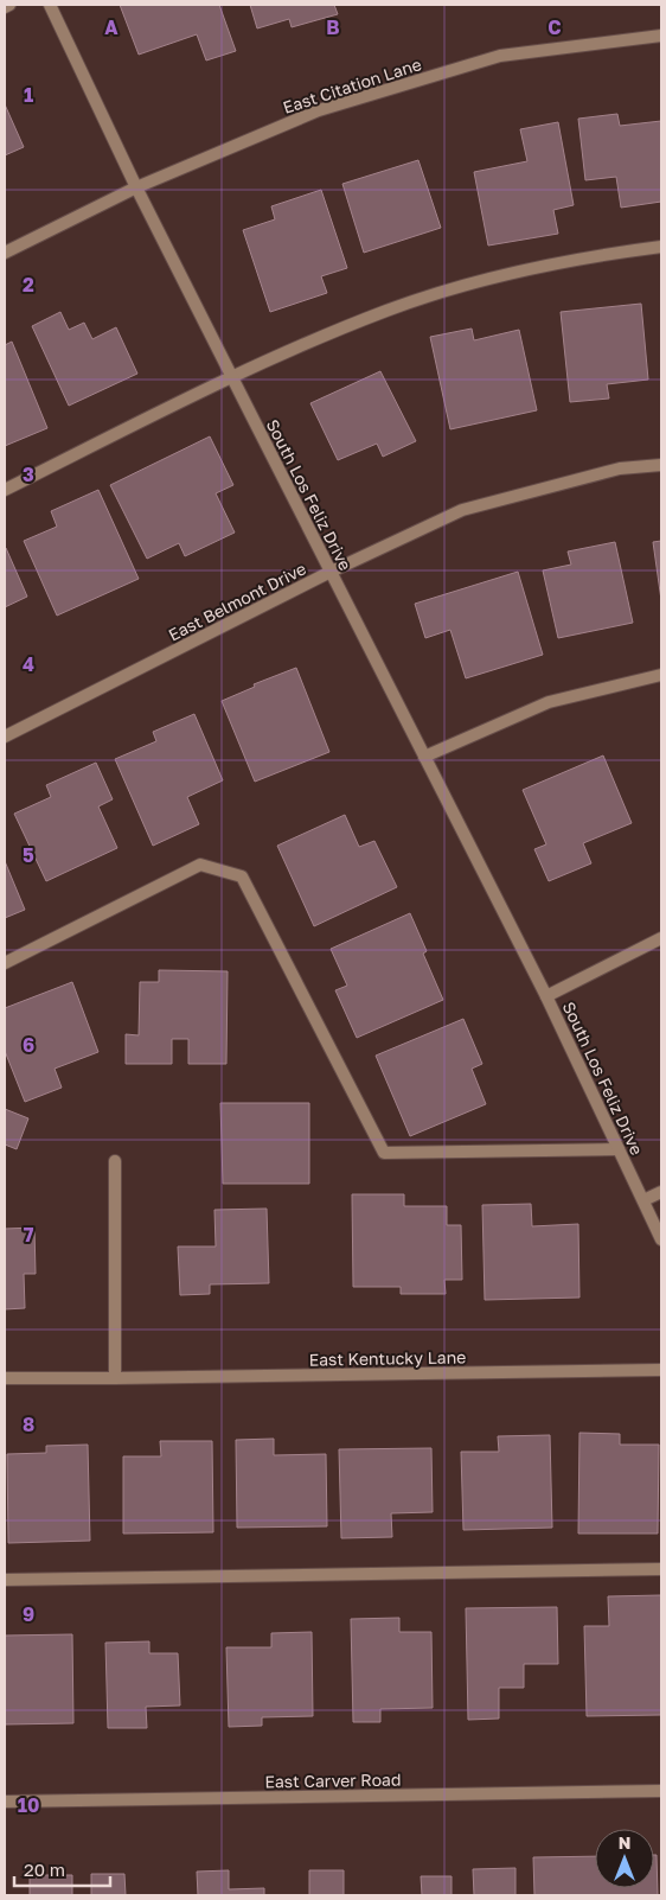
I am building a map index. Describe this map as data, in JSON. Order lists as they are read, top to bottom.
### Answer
{
  "streets": {
    "street": [
      "East Citation Lane",
      "South Los Feliz Drive",
      "East Belmont Drive",
      "East Kentucky Lane",
      "East Carver Road"
    ]
  },
  "crossings": [
    ["East Citation Lane", "South Los Feliz Drive"],
    ["South Los Feliz Drive", "East Belmont Drive"]
  ],
  "scale_bar": "20 m",
  "north": "top",
  "grid": {
    "columns": ["A", "B", "C"],
    "rows": [
      "1",
      "2",
      "3",
      "4",
      "5",
      "6",
      "7",
      "8",
      "9",
      "10"
    ]
  }
}
